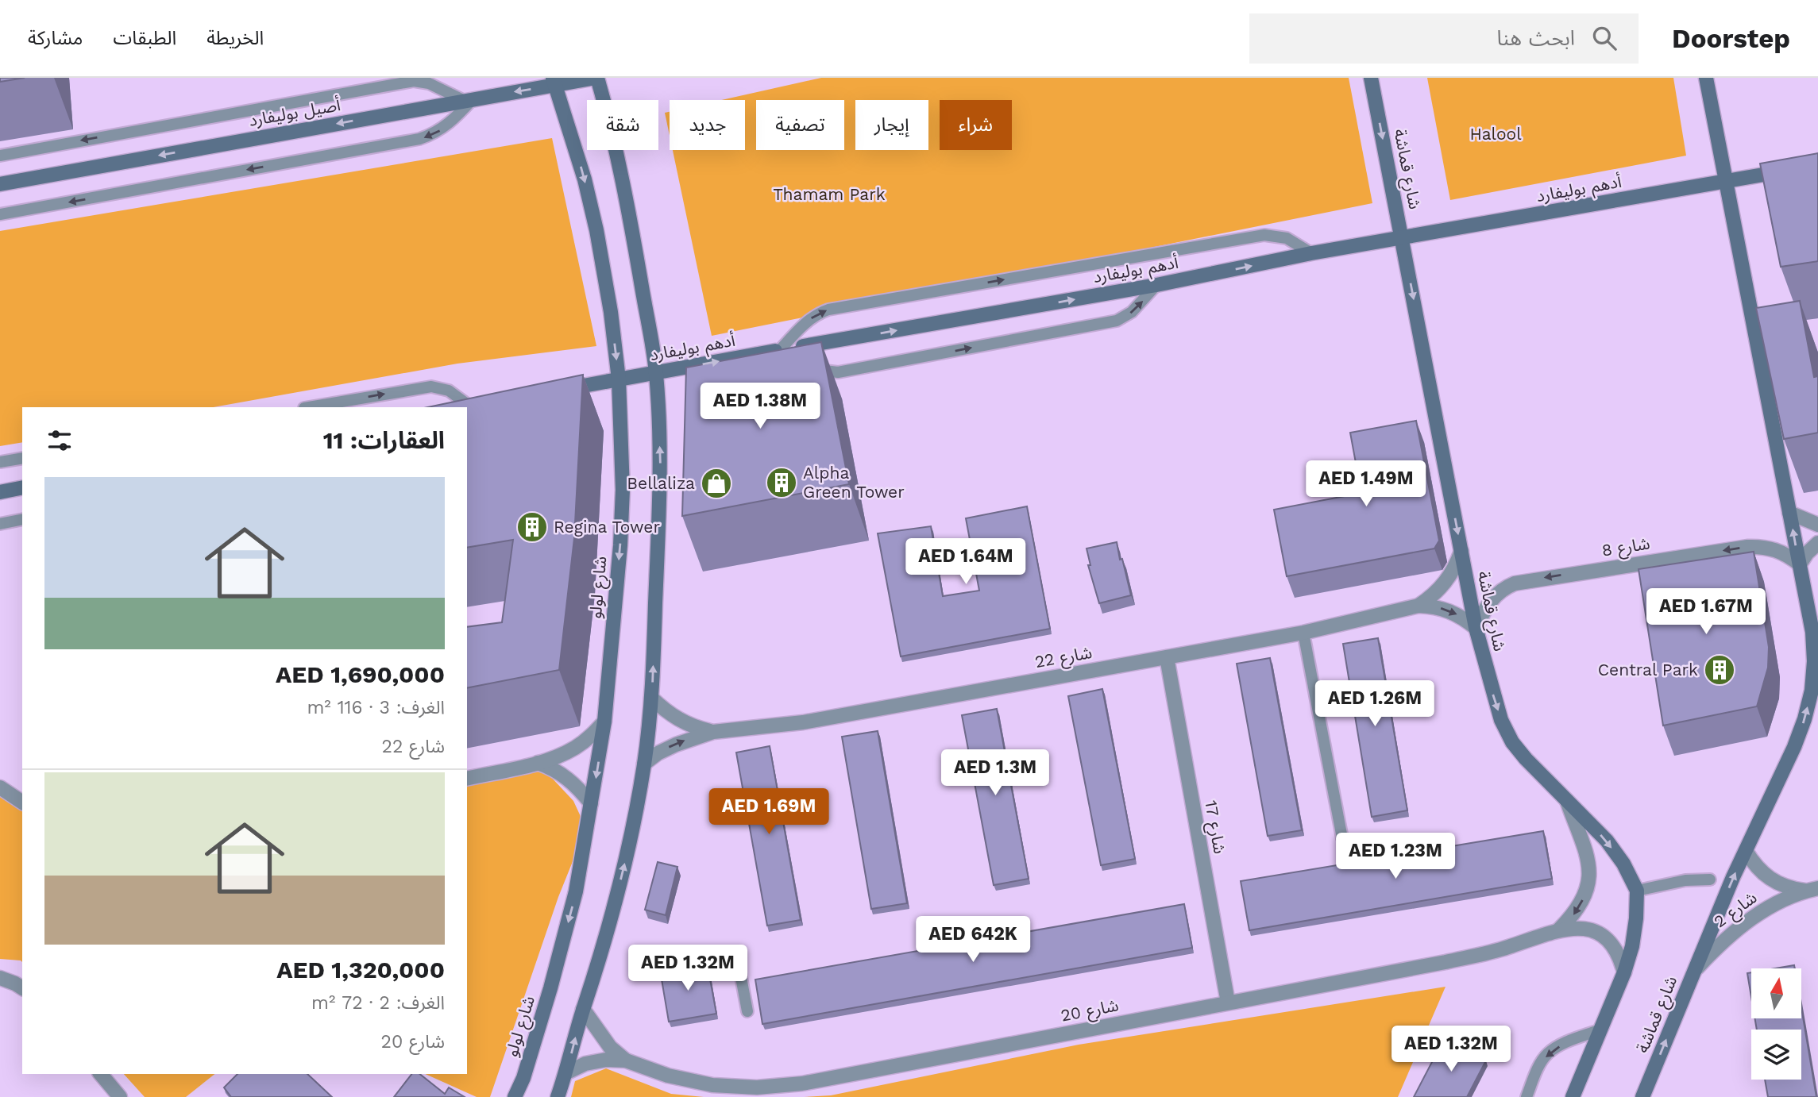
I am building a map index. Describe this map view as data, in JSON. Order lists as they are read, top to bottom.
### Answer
{
  "streets": {
    "street": [
      "أصيل بوليفارد",
      "شارع قماشة",
      "أدهم بوليفارد",
      "شارع 8",
      "شارع لولو",
      "شارع 22",
      "شارع 17",
      "شارع 2",
      "شارع 20"
    ]
  },
  "crossings": [
    ["أصيل بوليفارد", "شارع لولو"],
    ["شارع قماشة", "أدهم بوليفارد"],
    ["شارع قماشة", "شارع 8"],
    ["شارع قماشة", "شارع 22"],
    ["شارع قماشة", "شارع 2"],
    ["شارع قماشة", "شارع 20"],
    ["أدهم بوليفارد", "شارع لولو"],
    ["شارع 8", "شارع 22"],
    ["شارع 22", "شارع 17"],
    ["شارع 17", "شارع 20"]
  ],
  "one_way": ["أصيل بوليفارد", "أدهم بوليفارد", "شارع 8"],
  "parks": ["Halool", "Thamam Park"],
  "places": {
    "building": ["Alpha Green Tower", "Regina Tower", "Central Park"],
    "shop": ["Bellaliza"]
  },
  "north": "top",
  "page": {
    "header": "Doorstep",
    "search": "ابحث هنا",
    "nav": ["الخريطة", "الطبقات", "مشاركة"],
    "chip": [
      "شراء",
      "إيجار",
      "تصفية",
      "جديد",
      "شقة"
    ],
    "price": [
      "AED 1.38M",
      "AED 1.49M",
      "AED 1.64M",
      "AED 1.67M",
      "AED 1.26M",
      "AED 1.3M",
      "AED 1.69M",
      "AED 1.23M",
      "AED 642K",
      "AED 1.32M",
      "AED 1.32M"
    ],
    "heading": "العقارات: 11",
    "list": [
      {
        "name": "AED 1,690,000",
        "note": "الغرف: 3 · 116 m² · شارع 22"
      },
      {
        "name": "AED 1,320,000",
        "note": "الغرف: 2 · 72 m² · شارع 20"
      }
    ]
  }
}
